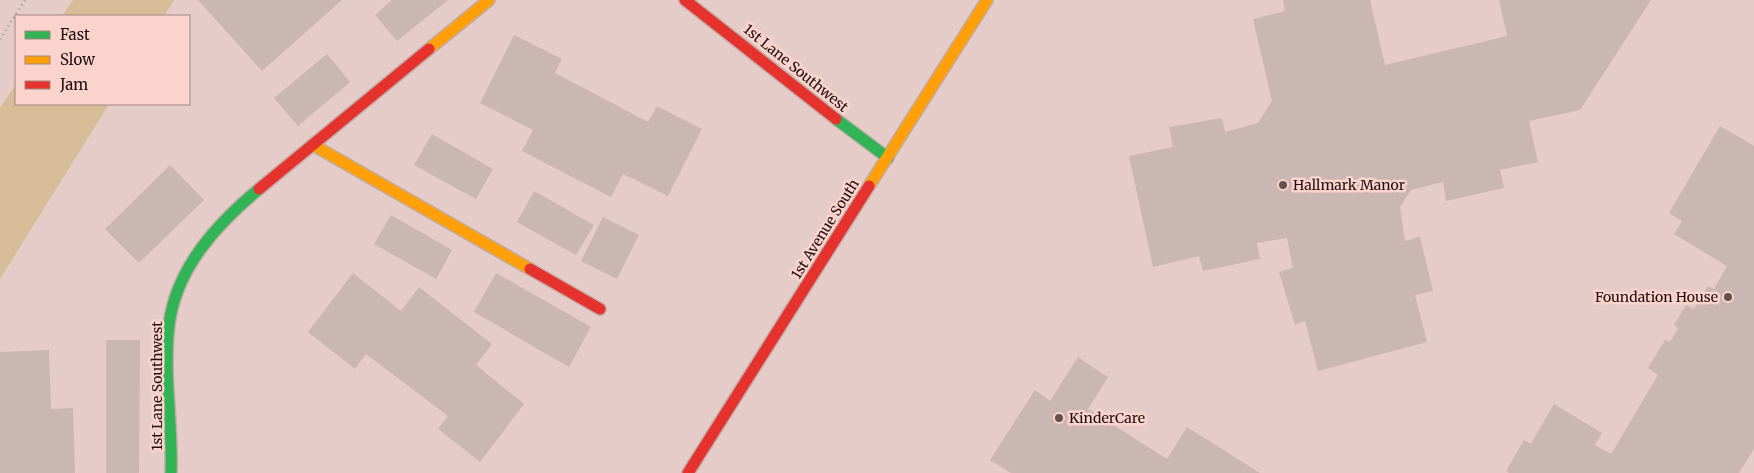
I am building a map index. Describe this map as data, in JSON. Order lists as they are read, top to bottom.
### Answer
{
  "streets": {
    "street": ["1st Lane Southwest", "1st Avenue South"]
  },
  "crossings": [
    ["1st Lane Southwest", "1st Avenue South"]
  ],
  "places": ["Hallmark Manor", "Foundation House", "KinderCare"],
  "legend": ["Fast", "Slow", "Jam"]
}
